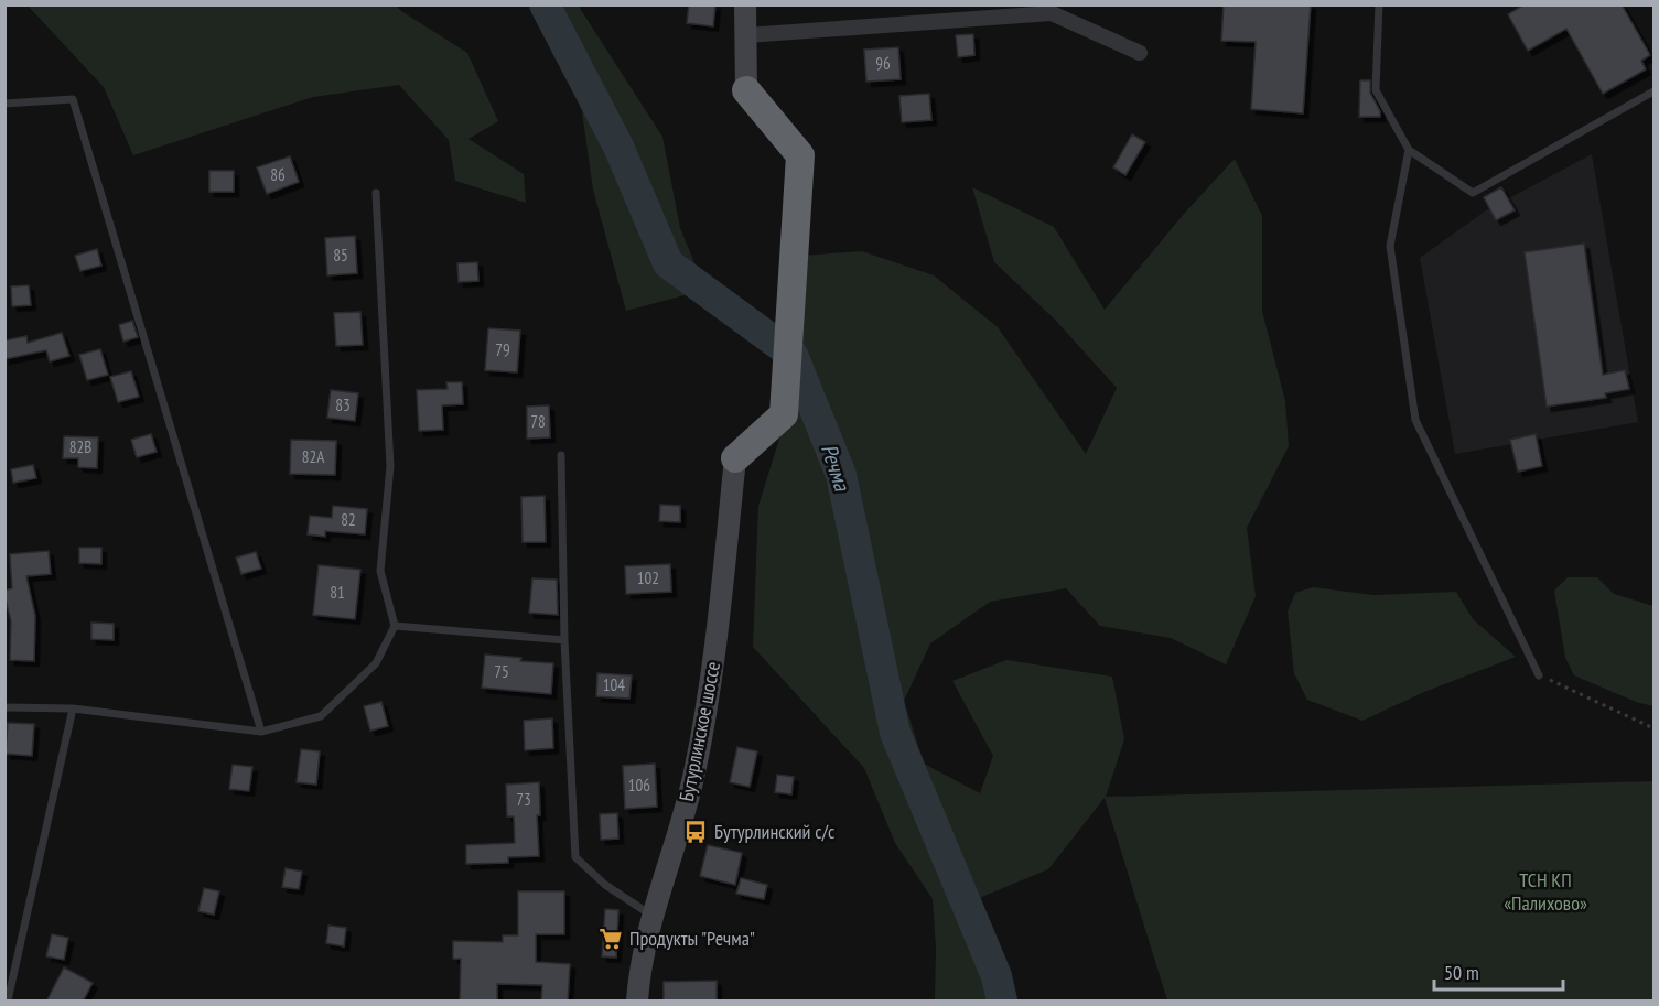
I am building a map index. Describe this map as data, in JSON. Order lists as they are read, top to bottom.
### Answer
{
  "streets": {
    "main road": ["Бутурлинское шоссе"]
  },
  "water": ["Речма"],
  "parks": ["ТСН КП «Палихово»"],
  "places": {
    "bus stop": ["Бутурлинский с/с"],
    "supermarket": ["Продукты \"Речма\""]
  },
  "house_numbers": [
    "96",
    "86",
    "85",
    "79",
    "83",
    "78",
    "82В",
    "82А",
    "82",
    "102",
    "81",
    "75",
    "104",
    "106",
    "73"
  ],
  "scale_bar": "50 m"
}
